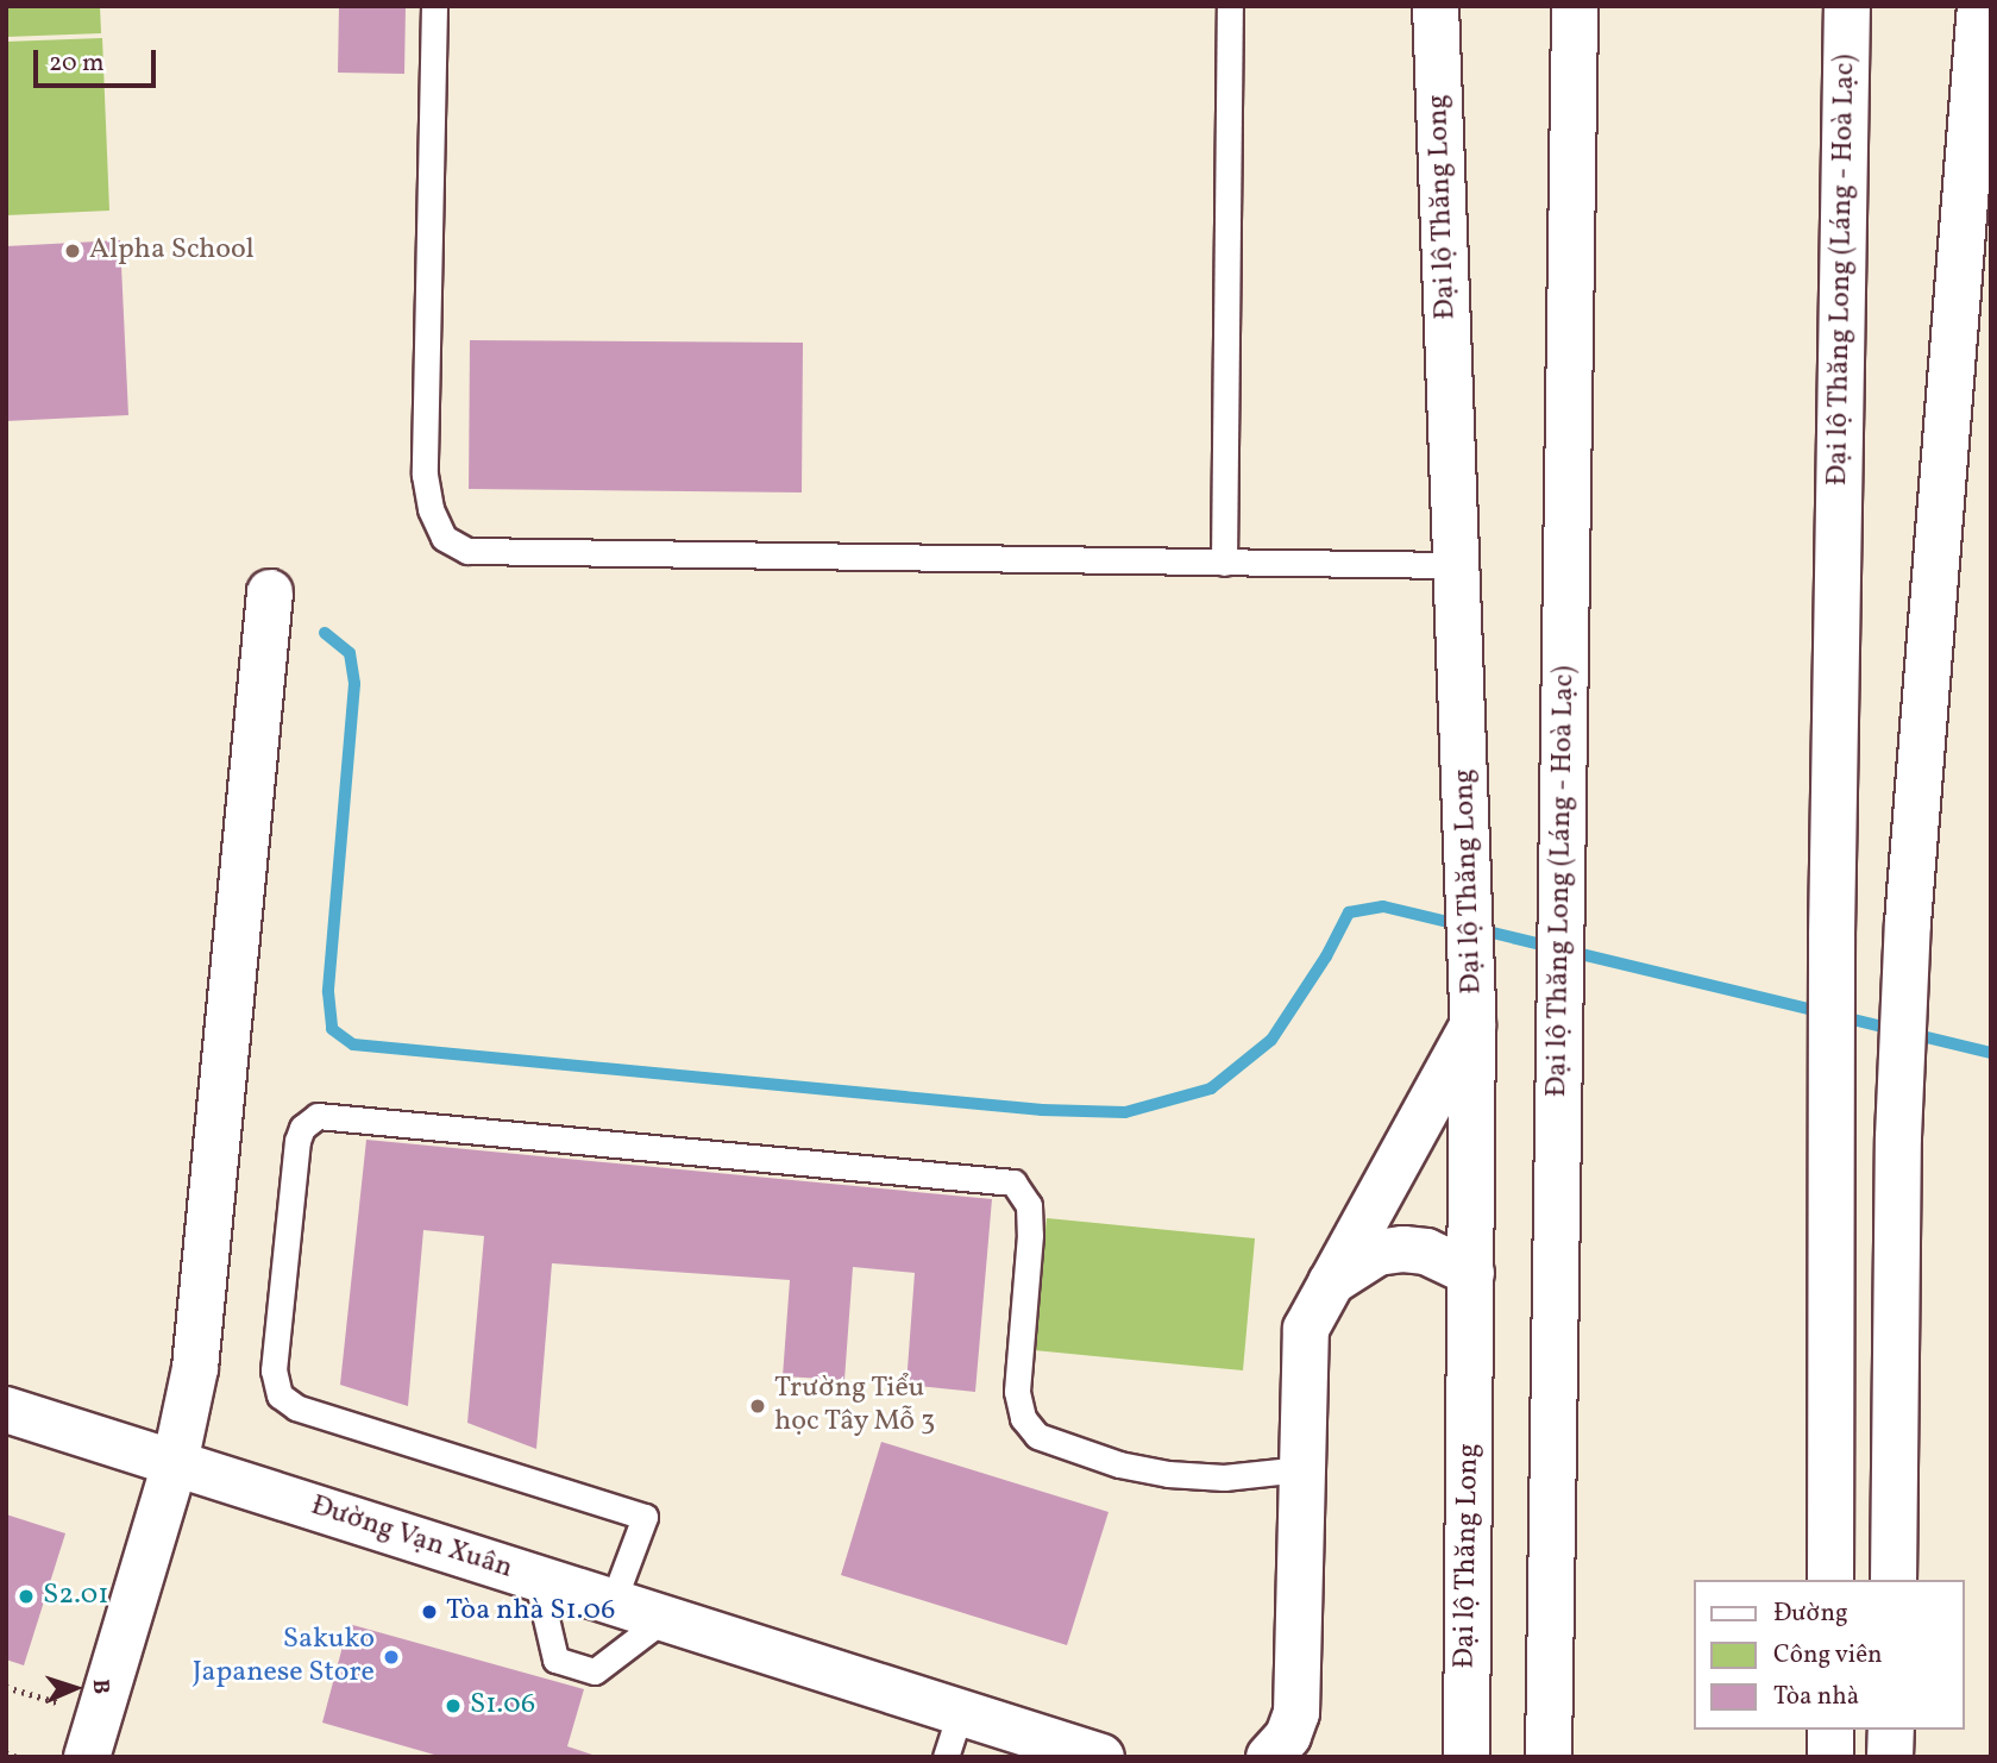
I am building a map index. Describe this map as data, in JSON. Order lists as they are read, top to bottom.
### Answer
{
  "streets": {
    "main road": ["Đại lộ Thăng Long", "Đại lộ Thăng Long (Láng - Hoà Lạc)", "Đường Vạn Xuân"]
  },
  "places": [
    "Alpha School",
    "Trường Tiểu học Tây Mỗ 3",
    "S2.01",
    "Tòa nhà S1.06",
    "Sakuko Japanese Store",
    "S1.06"
  ],
  "legend": ["Đường", "Công viên", "Tòa nhà"],
  "scale_bar": "20 m",
  "north": "right"
}
